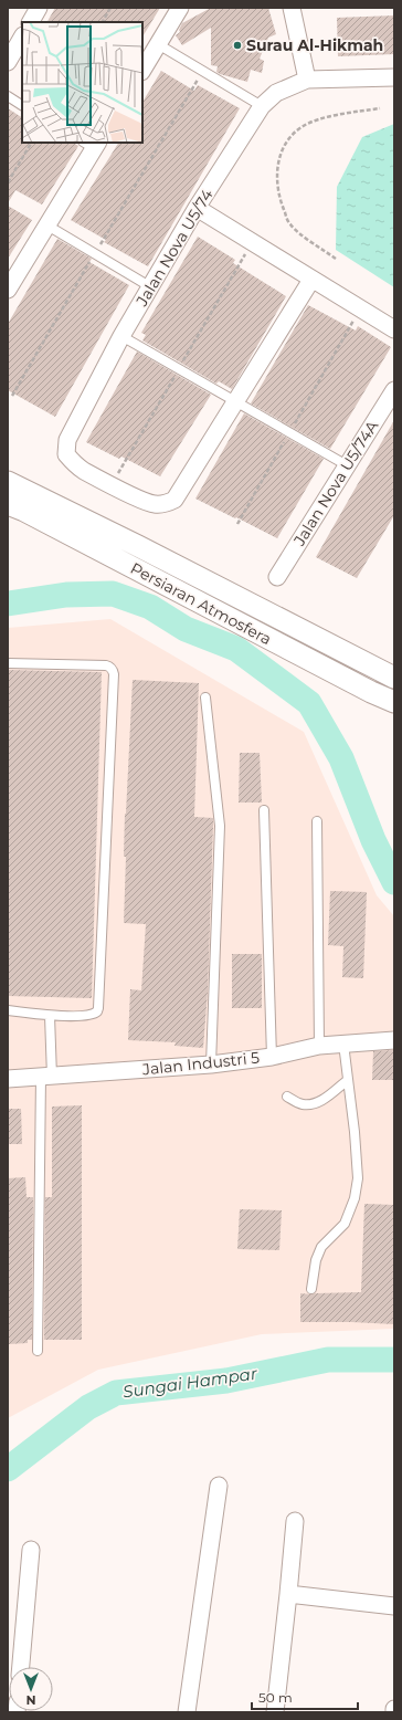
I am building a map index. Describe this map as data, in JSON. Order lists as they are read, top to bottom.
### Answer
{
  "streets": {
    "street": [
      "Jalan Nova U5/74",
      "Jalan Nova U5/74A",
      "Persiaran Atmosfera",
      "Jalan Industri 5"
    ]
  },
  "water": ["Sungai Hampar"],
  "places": ["Surau Al-Hikmah"],
  "scale_bar": "50 m",
  "north": "bottom"
}
